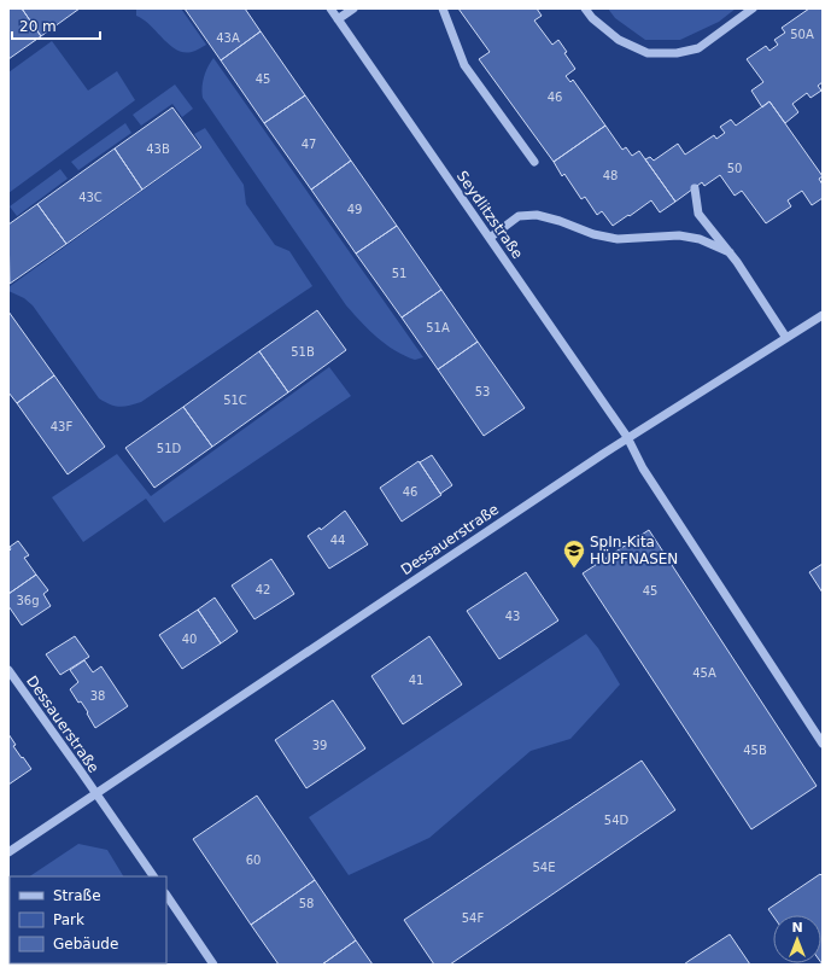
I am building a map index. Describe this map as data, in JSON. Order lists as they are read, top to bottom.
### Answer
{
  "streets": {
    "street": ["Seydlitzstraße", "Dessauerstraße"]
  },
  "crossings": [
    ["Seydlitzstraße", "Dessauerstraße"]
  ],
  "places": {
    "school or university": ["SpIn-Kita HÜPFNASEN"]
  },
  "house_numbers": [
    "50A",
    "43A",
    "45",
    "46",
    "47",
    "43B",
    "50",
    "48",
    "43C",
    "49",
    "51",
    "51A",
    "51B",
    "53",
    "51C",
    "43F",
    "51D",
    "46",
    "44",
    "42",
    "45",
    "36g",
    "43",
    "40",
    "45A",
    "41",
    "38",
    "39",
    "45B",
    "54D",
    "60",
    "54E",
    "58",
    "54F"
  ],
  "legend": ["Straße", "Park", "Gebäude"],
  "scale_bar": "20 m",
  "north": "top"
}
